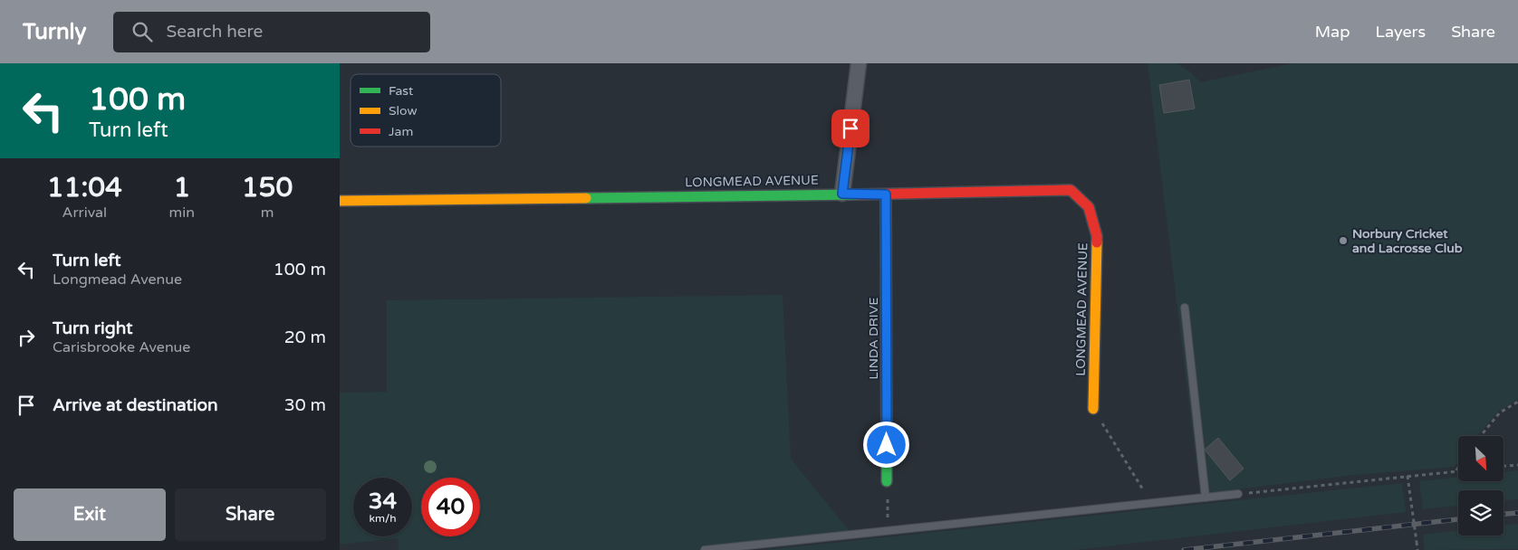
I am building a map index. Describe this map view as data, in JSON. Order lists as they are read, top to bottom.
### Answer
{
  "streets": {
    "street": ["LONGMEAD AVENUE", "LINDA DRIVE"]
  },
  "crossings": [
    ["LONGMEAD AVENUE", "LINDA DRIVE"]
  ],
  "places": ["Norbury Cricket and Lacrosse Club"],
  "legend": ["Fast", "Slow", "Jam"],
  "north": "bottom right",
  "page": {
    "header": "Turnly",
    "search": "Search here",
    "nav": ["Map", "Layers", "Share"],
    "turn": ["100 m", "Turn left"],
    "eta": [
      "11:04",
      "Arrival",
      "1",
      "min",
      "150",
      "m"
    ],
    "list": [
      {
        "name": "Turn left",
        "note": "Longmead Avenue",
        "value": "100 m"
      },
      {
        "name": "Turn right",
        "note": "Carisbrooke Avenue",
        "value": "20 m"
      },
      {
        "name": "Arrive at destination",
        "value": "30 m"
      }
    ],
    "speed": "34 km/h",
    "limit": "40",
    "buttons": ["Exit", "Share"]
  }
}
